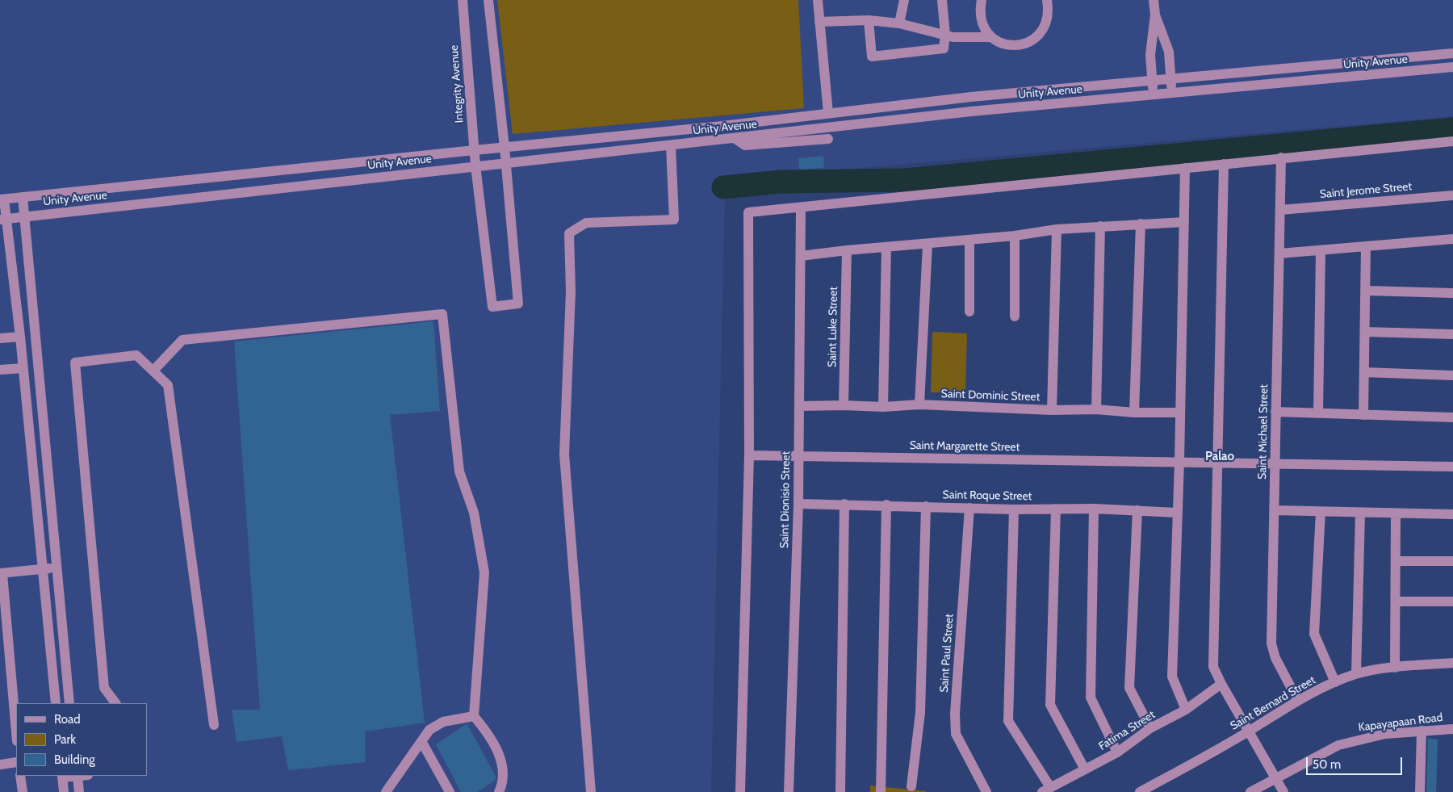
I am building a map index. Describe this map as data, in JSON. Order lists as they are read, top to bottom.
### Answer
{
  "streets": {
    "street": [
      "Unity Avenue",
      "Integrity Avenue",
      "Saint Jerome Street",
      "Saint Luke Street",
      "Saint Dominic Street",
      "Saint Michael Street",
      "Saint Margarette Street",
      "Saint Roque Street",
      "Saint Dionisio Street",
      "Saint Paul Street",
      "Saint Bernard Street",
      "Kapayapaan Road",
      "Fatima Street"
    ]
  },
  "crossings": [
    ["Unity Avenue", "Integrity Avenue"],
    ["Saint Jerome Street", "Saint Michael Street"],
    ["Saint Luke Street", "Saint Dominic Street"],
    ["Saint Dominic Street", "Saint Dionisio Street"],
    ["Saint Michael Street", "Saint Margarette Street"],
    ["Saint Michael Street", "Saint Bernard Street"],
    ["Saint Margarette Street", "Saint Dionisio Street"],
    ["Saint Roque Street", "Saint Dionisio Street"],
    ["Saint Roque Street", "Saint Paul Street"]
  ],
  "districts": ["Palao"],
  "legend": ["Road", "Park", "Building"],
  "scale_bar": "50 m"
}
